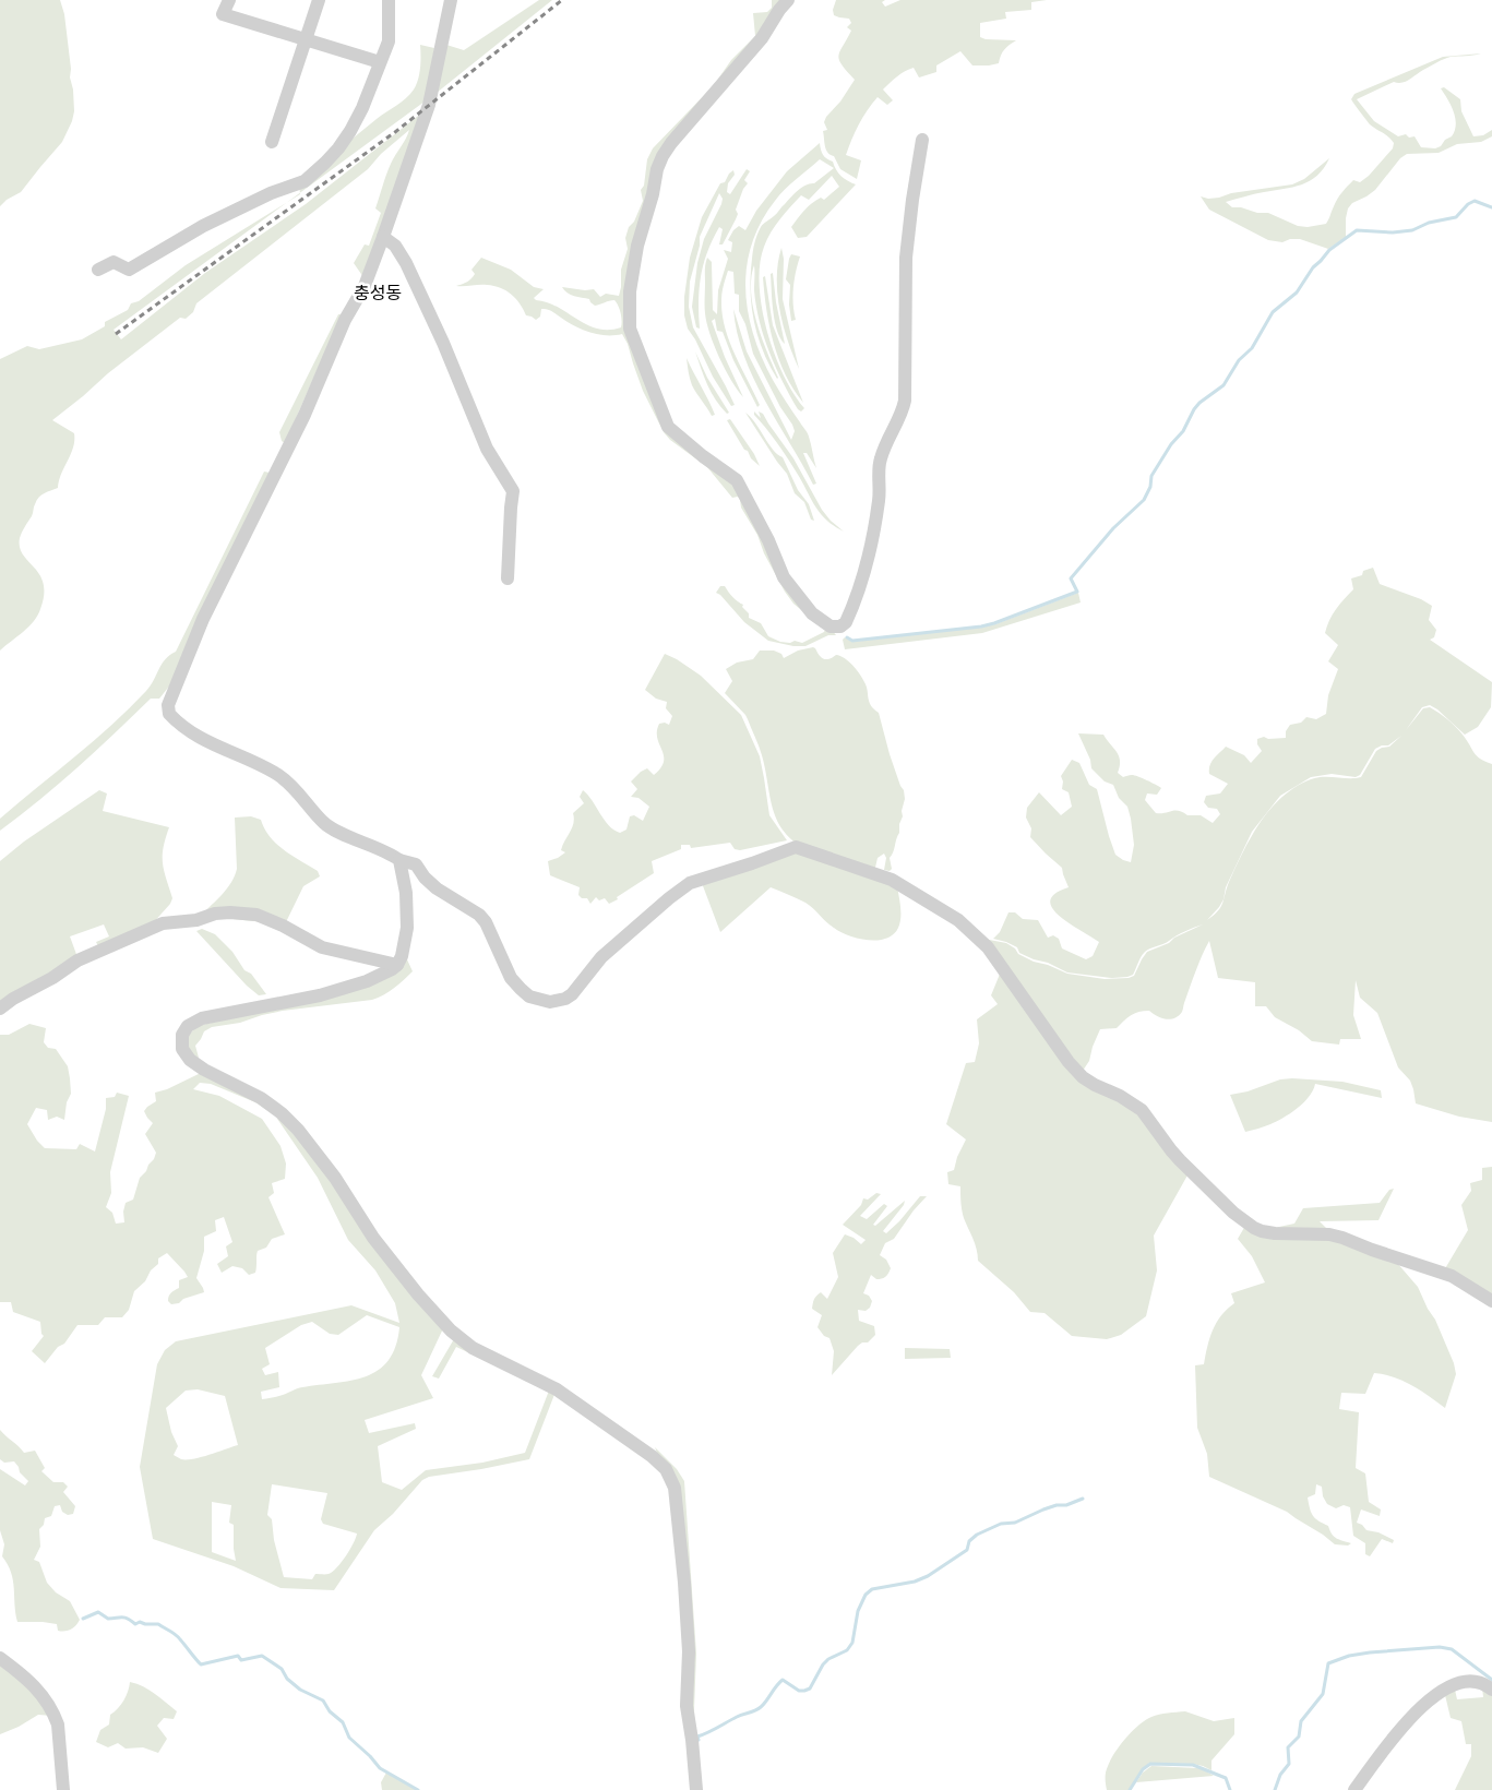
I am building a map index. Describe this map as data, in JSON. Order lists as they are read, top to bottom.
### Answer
{
  "districts": ["충성동"]
}
